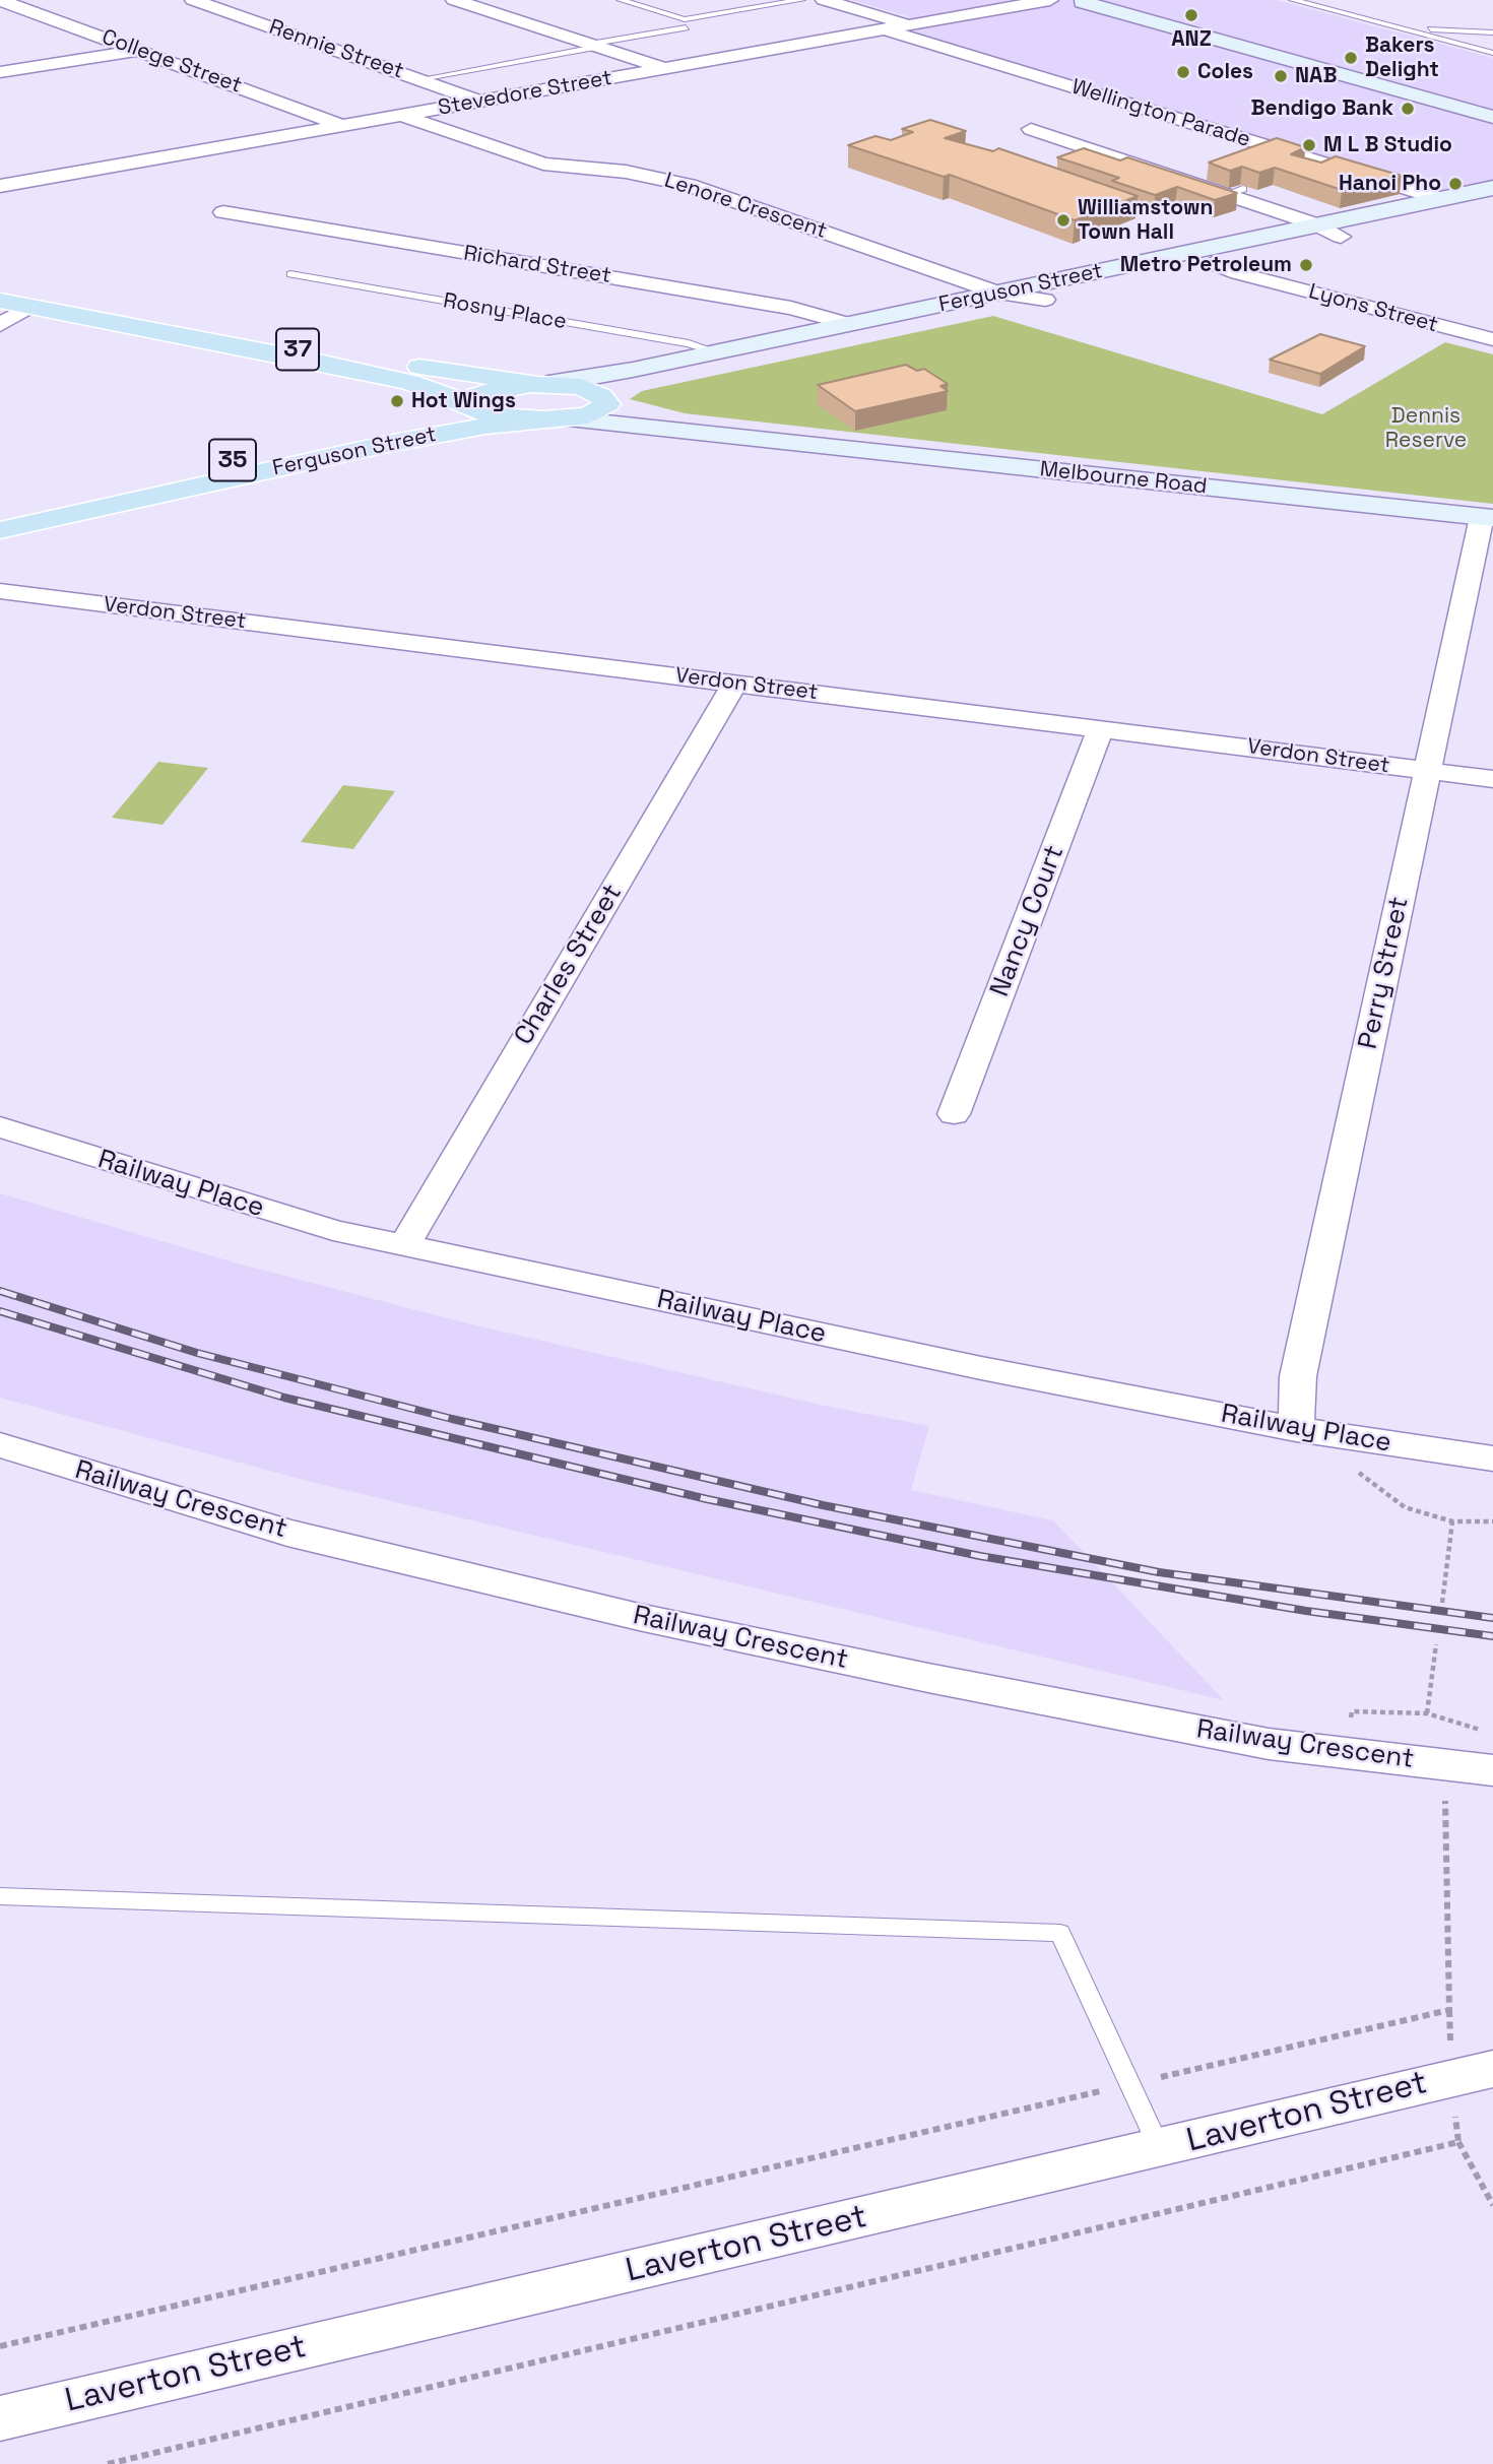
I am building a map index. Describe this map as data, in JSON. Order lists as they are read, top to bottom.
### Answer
{
  "streets": {
    "main road": ["Ferguson Street", "37", "35"],
    "street": [
      "Rennie Street",
      "College Street",
      "Stevedore Street",
      "Wellington Parade",
      "Lenore Crescent",
      "Richard Street",
      "Lyons Street",
      "Melbourne Road",
      "Verdon Street",
      "Nancy Court",
      "Charles Street",
      "Perry Street",
      "Railway Place",
      "Railway Crescent",
      "Laverton Street"
    ],
    "lane": ["Rosny Place"]
  },
  "crossings": [
    ["Rennie Street", "Stevedore Street"],
    ["College Street", "Stevedore Street"],
    ["Stevedore Street", "Wellington Parade"],
    ["Stevedore Street", "Lenore Crescent"],
    ["Wellington Parade", "Ferguson Street"],
    ["Lenore Crescent", "Ferguson Street"],
    ["Richard Street", "Ferguson Street"],
    ["Ferguson Street", "Lyons Street"],
    ["Ferguson Street", "Rosny Place"],
    ["Ferguson Street", "37"],
    ["Ferguson Street", "35"],
    ["Ferguson Street", "Melbourne Road"],
    ["37", "35"],
    ["35", "Melbourne Road"],
    ["Melbourne Road", "Perry Street"],
    ["Verdon Street", "Nancy Court"],
    ["Verdon Street", "Charles Street"],
    ["Verdon Street", "Perry Street"],
    ["Charles Street", "Railway Place"],
    ["Perry Street", "Railway Place"]
  ],
  "parks": ["Dennis Reserve"],
  "places": [
    "ANZ",
    "Bakers Delight",
    "Coles",
    "NAB",
    "Bendigo Bank",
    "M L B Studio",
    "Hanoi Pho",
    "Williamstown Town Hall",
    "Metro Petroleum",
    "Hot Wings"
  ]
}
